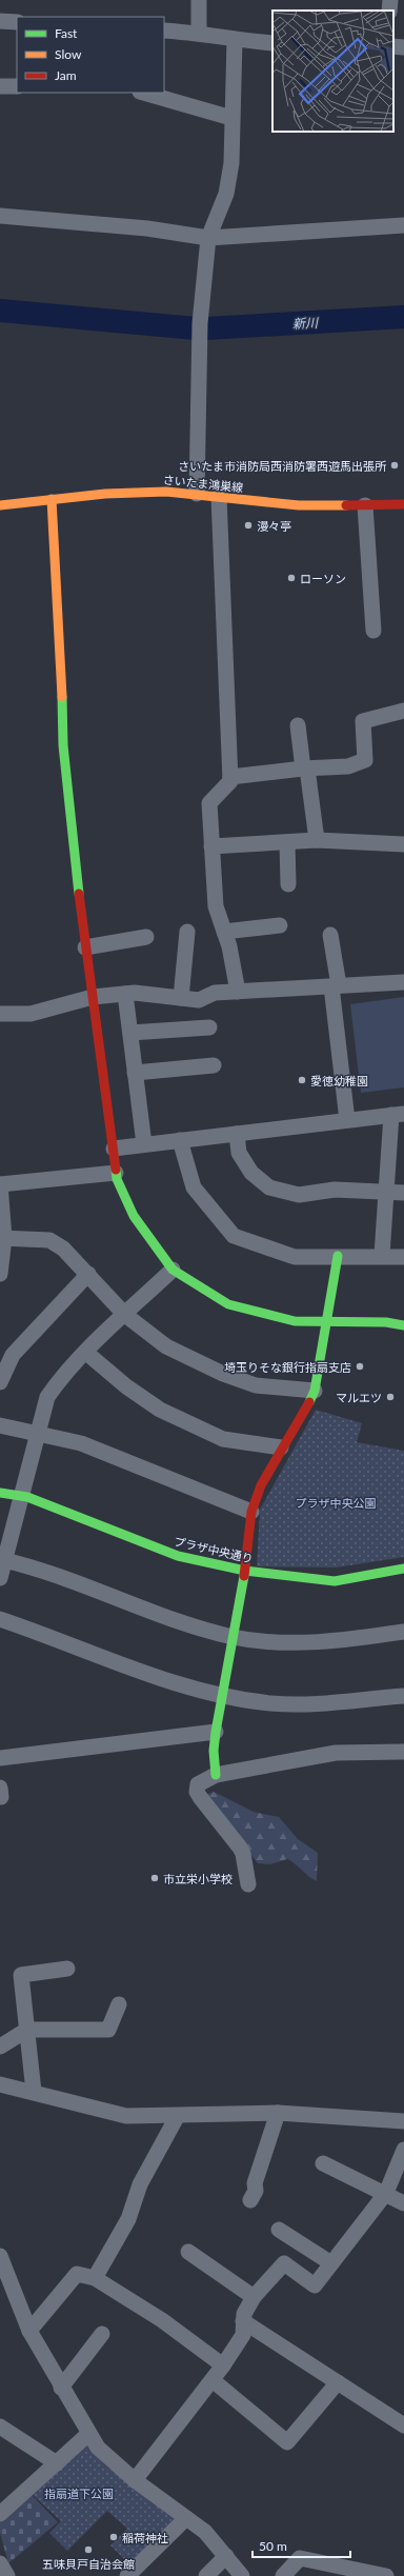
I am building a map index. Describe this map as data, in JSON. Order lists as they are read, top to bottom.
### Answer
{
  "streets": {
    "street": ["さいたま鴻巣線", "プラザ中央通り"]
  },
  "water": ["新川"],
  "parks": ["プラザ中央公園", "指扇道下公園"],
  "places": [
    "さいたま市消防局西消防署西遊馬出張所",
    "漫々亭",
    "ローソン",
    "愛徳幼稚園",
    "埼玉りそな銀行指扇支店",
    "マルエツ",
    "市立栄小学校",
    "稲荷神社",
    "五味貝戸自治会館"
  ],
  "legend": ["Fast", "Slow", "Jam"],
  "scale_bar": "50 m"
}
